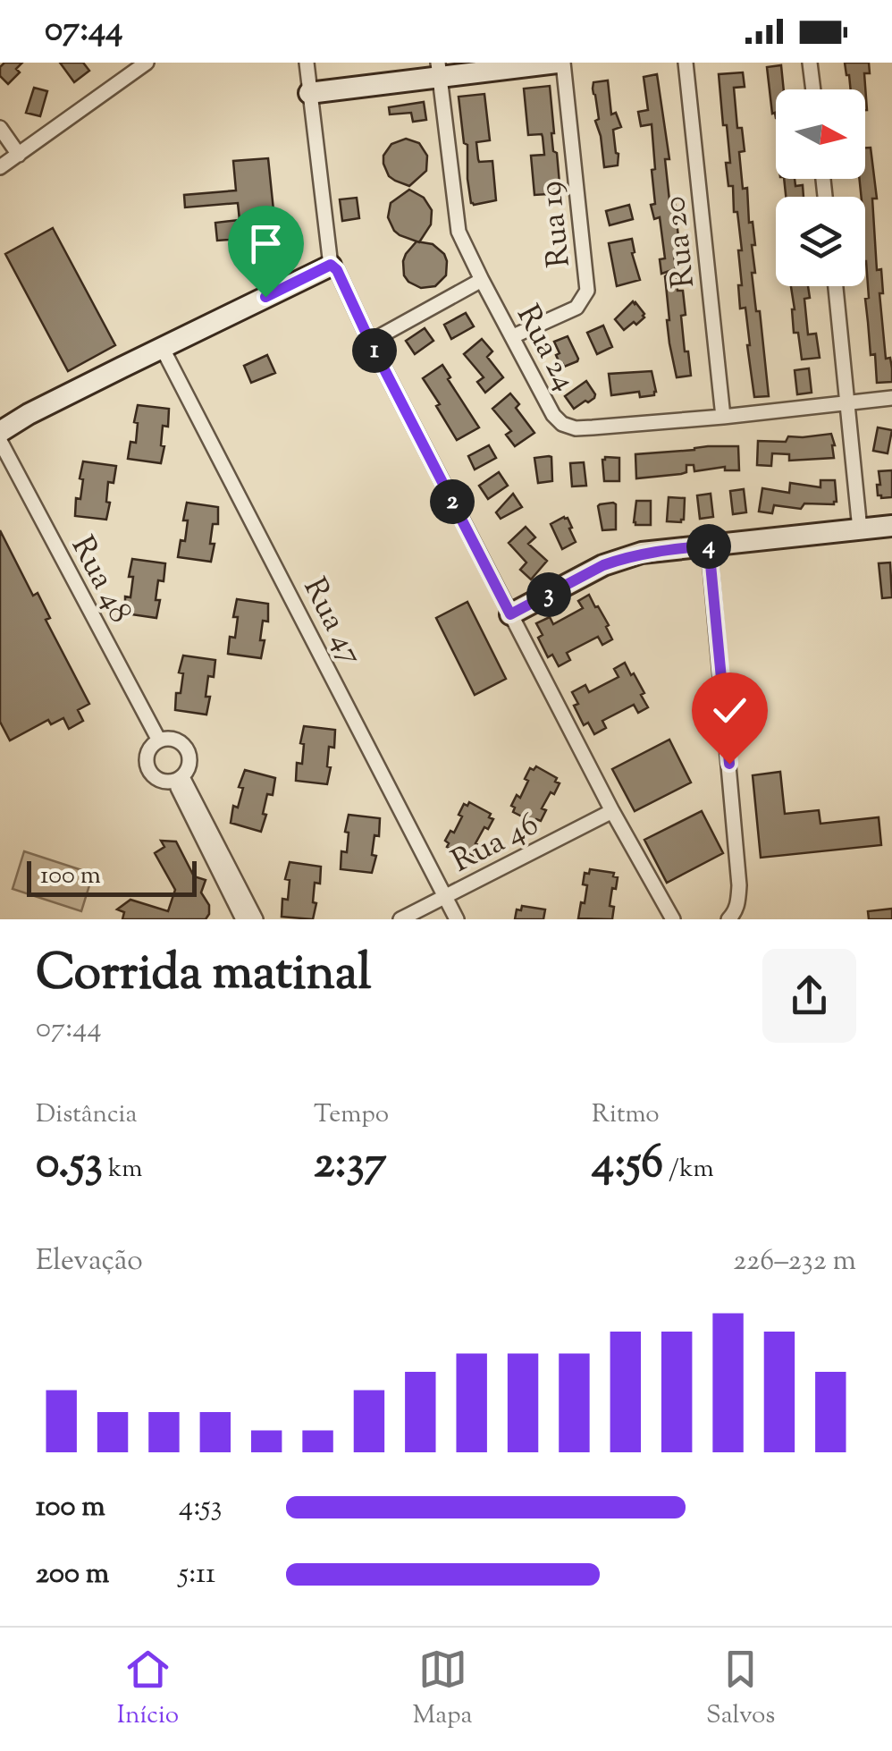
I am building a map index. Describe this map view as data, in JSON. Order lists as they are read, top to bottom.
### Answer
{
  "streets": {
    "street": [
      "Rua 19",
      "Rua 20",
      "Rua 24",
      "Rua 48",
      "Rua 47",
      "Rua 46"
    ]
  },
  "crossings": [
    ["Rua 19", "Rua 24"],
    ["Rua 20", "Rua 24"],
    ["Rua 47", "Rua 46"]
  ],
  "scale_bar": "100 m",
  "north": "right",
  "page": {
    "status": "07:44",
    "pins": [
      "1",
      "2",
      "4",
      "3"
    ],
    "scale": "100 m",
    "heading": ["Corrida matinal", "07:44"],
    "stats": [
      ["Distância", "0.53 km"],
      ["Tempo", "2:37"],
      ["Ritmo", "4:56 /km"]
    ],
    "chart": ["Elevação", "226–232 m"],
    "list": [
      {
        "name": "100 m",
        "note": "4:53"
      },
      {
        "name": "200 m",
        "note": "5:11"
      }
    ],
    "tabs": ["Início", "Mapa", "Salvos"]
  }
}
